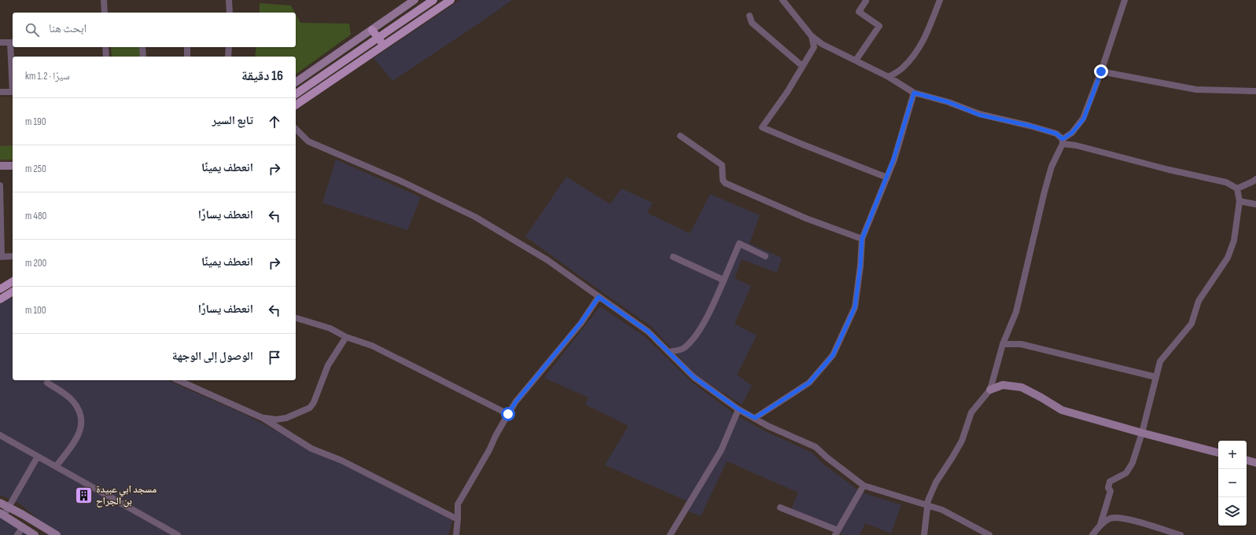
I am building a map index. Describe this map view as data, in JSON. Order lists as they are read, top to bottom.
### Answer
{
  "places": {
    "building": ["مسجد ابي عبيدة بن الجراح"]
  },
  "page": {
    "search": "ابحث هنا",
    "heading": ["16 دقيقة", "سيرًا · 1.2 km"],
    "list": [
      ["تابع السير", "190 m"],
      ["انعطف يمينًا", "250 m"],
      ["انعطف يسارًا", "480 m"],
      ["انعطف يمينًا", "200 m"],
      ["انعطف يسارًا", "100 m"],
      "الوصول إلى الوجهة"
    ],
    "map_buttons": ["+", "−"]
  }
}
